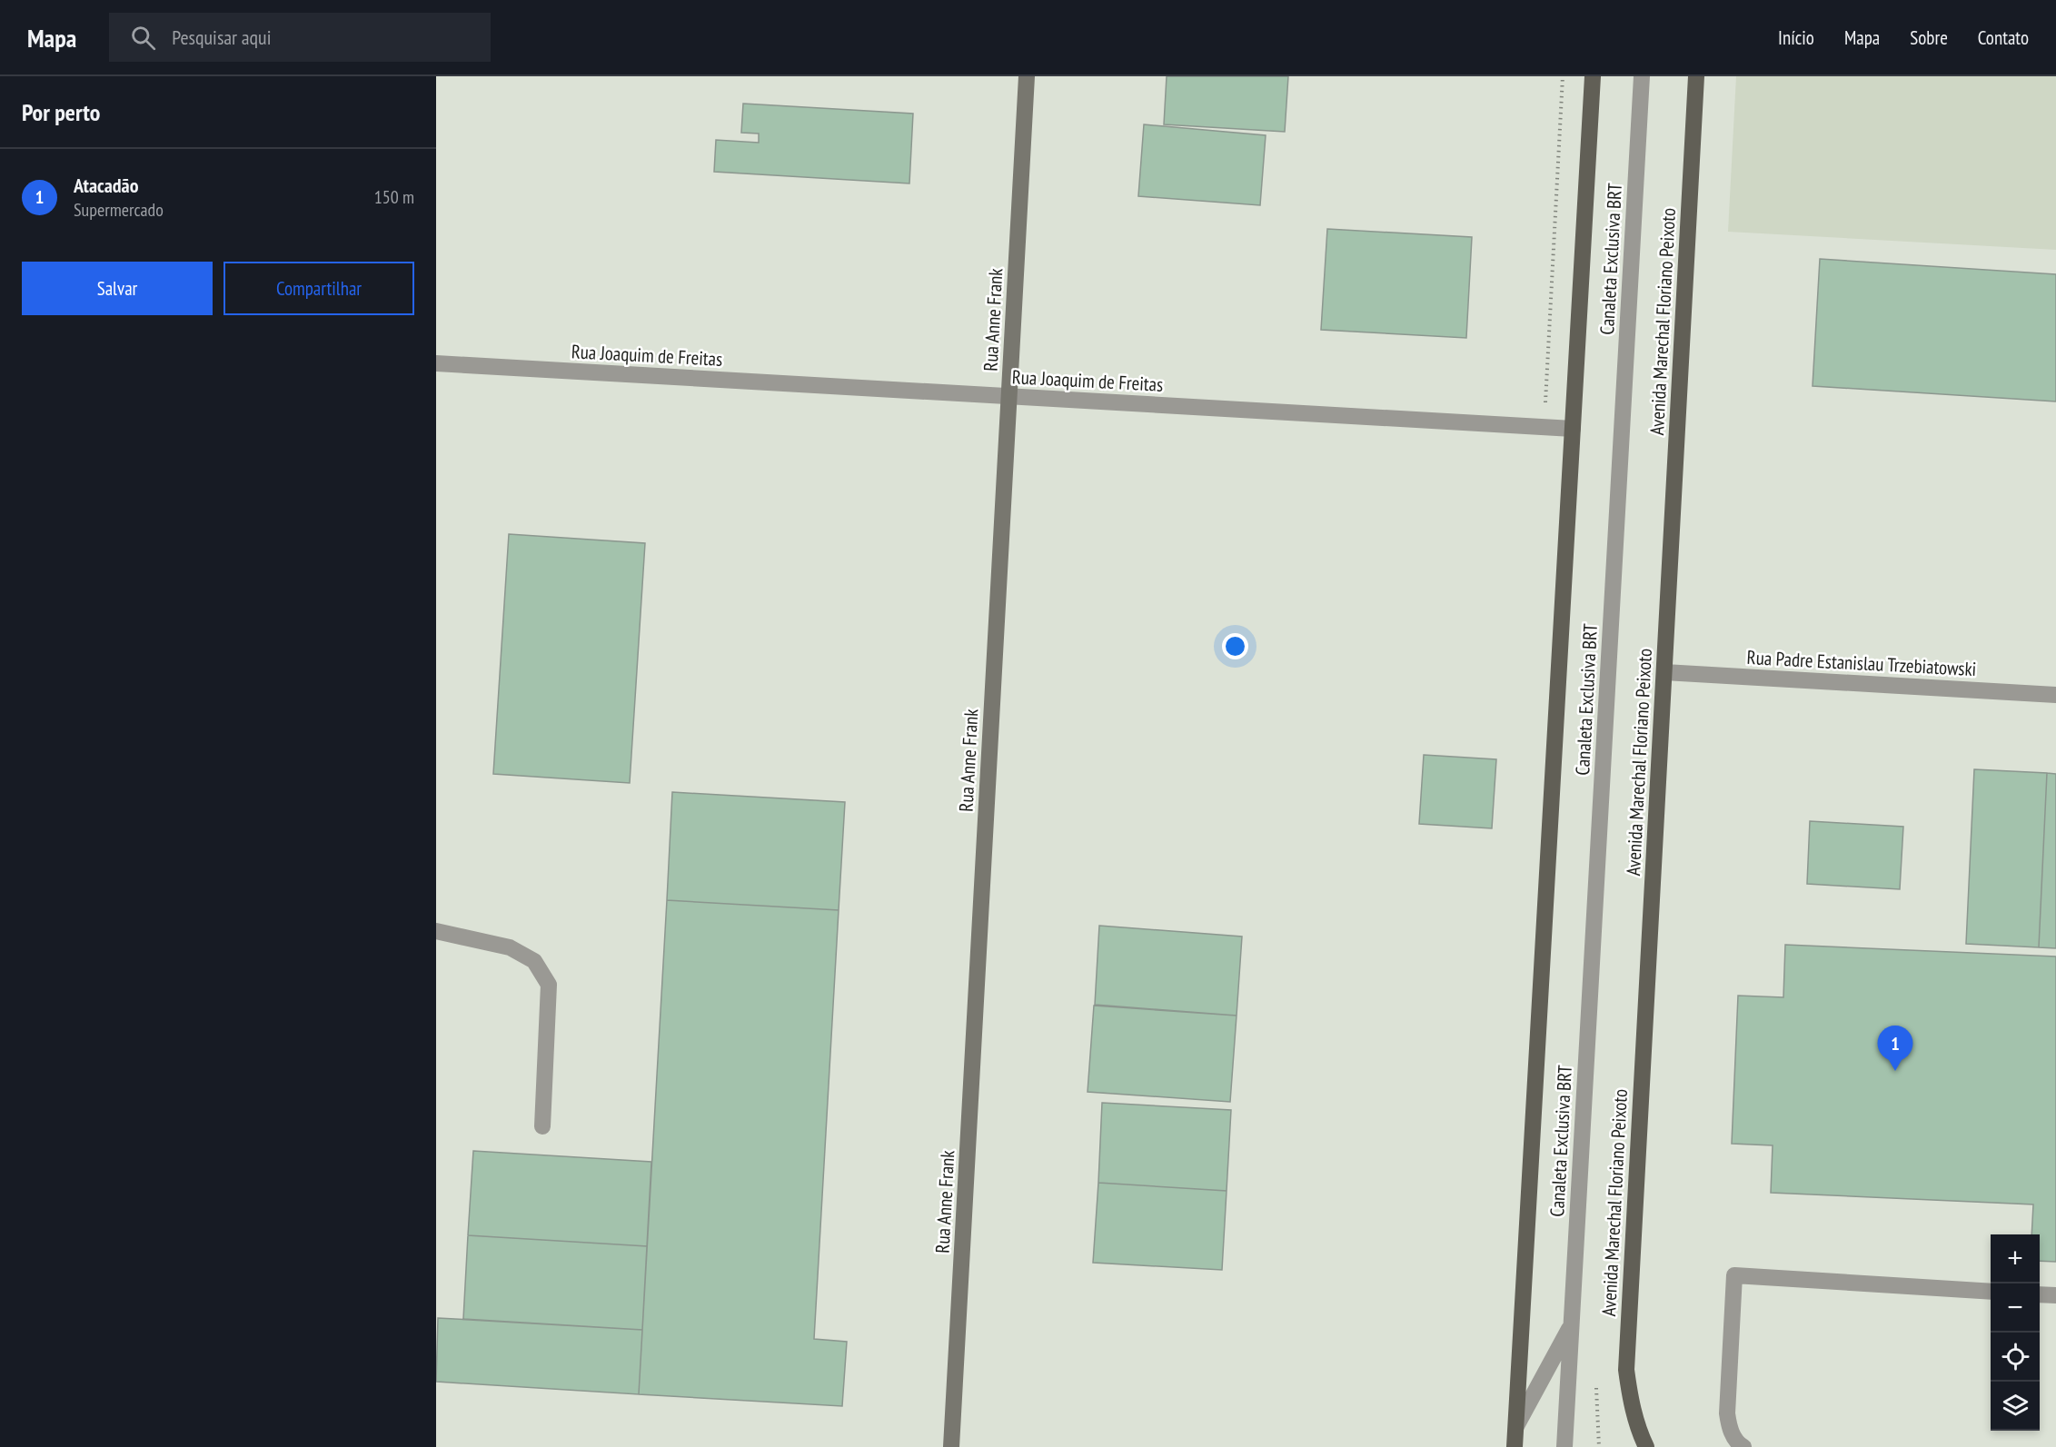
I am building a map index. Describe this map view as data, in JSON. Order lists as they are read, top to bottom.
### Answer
{
  "streets": {
    "main road": ["Rua Anne Frank", "Avenida Marechal Floriano Peixoto"],
    "street": ["Canaleta Exclusiva BRT", "Rua Joaquim de Freitas", "Rua Padre Estanislau Trzebiatowski"]
  },
  "crossings": [
    ["Rua Anne Frank", "Rua Joaquim de Freitas"],
    ["Avenida Marechal Floriano Peixoto", "Rua Padre Estanislau Trzebiatowski"]
  ],
  "page": {
    "header": "Mapa",
    "search": "Pesquisar aqui",
    "nav": [
      "Início",
      "Mapa",
      "Sobre",
      "Contato"
    ],
    "heading": "Por perto",
    "list": [
      {
        "mark": "1",
        "name": "Atacadão",
        "note": "Supermercado",
        "value": "150 m"
      }
    ],
    "buttons": ["Salvar", "Compartilhar"],
    "pins": "1",
    "map_buttons": ["+", "−"]
  }
}
